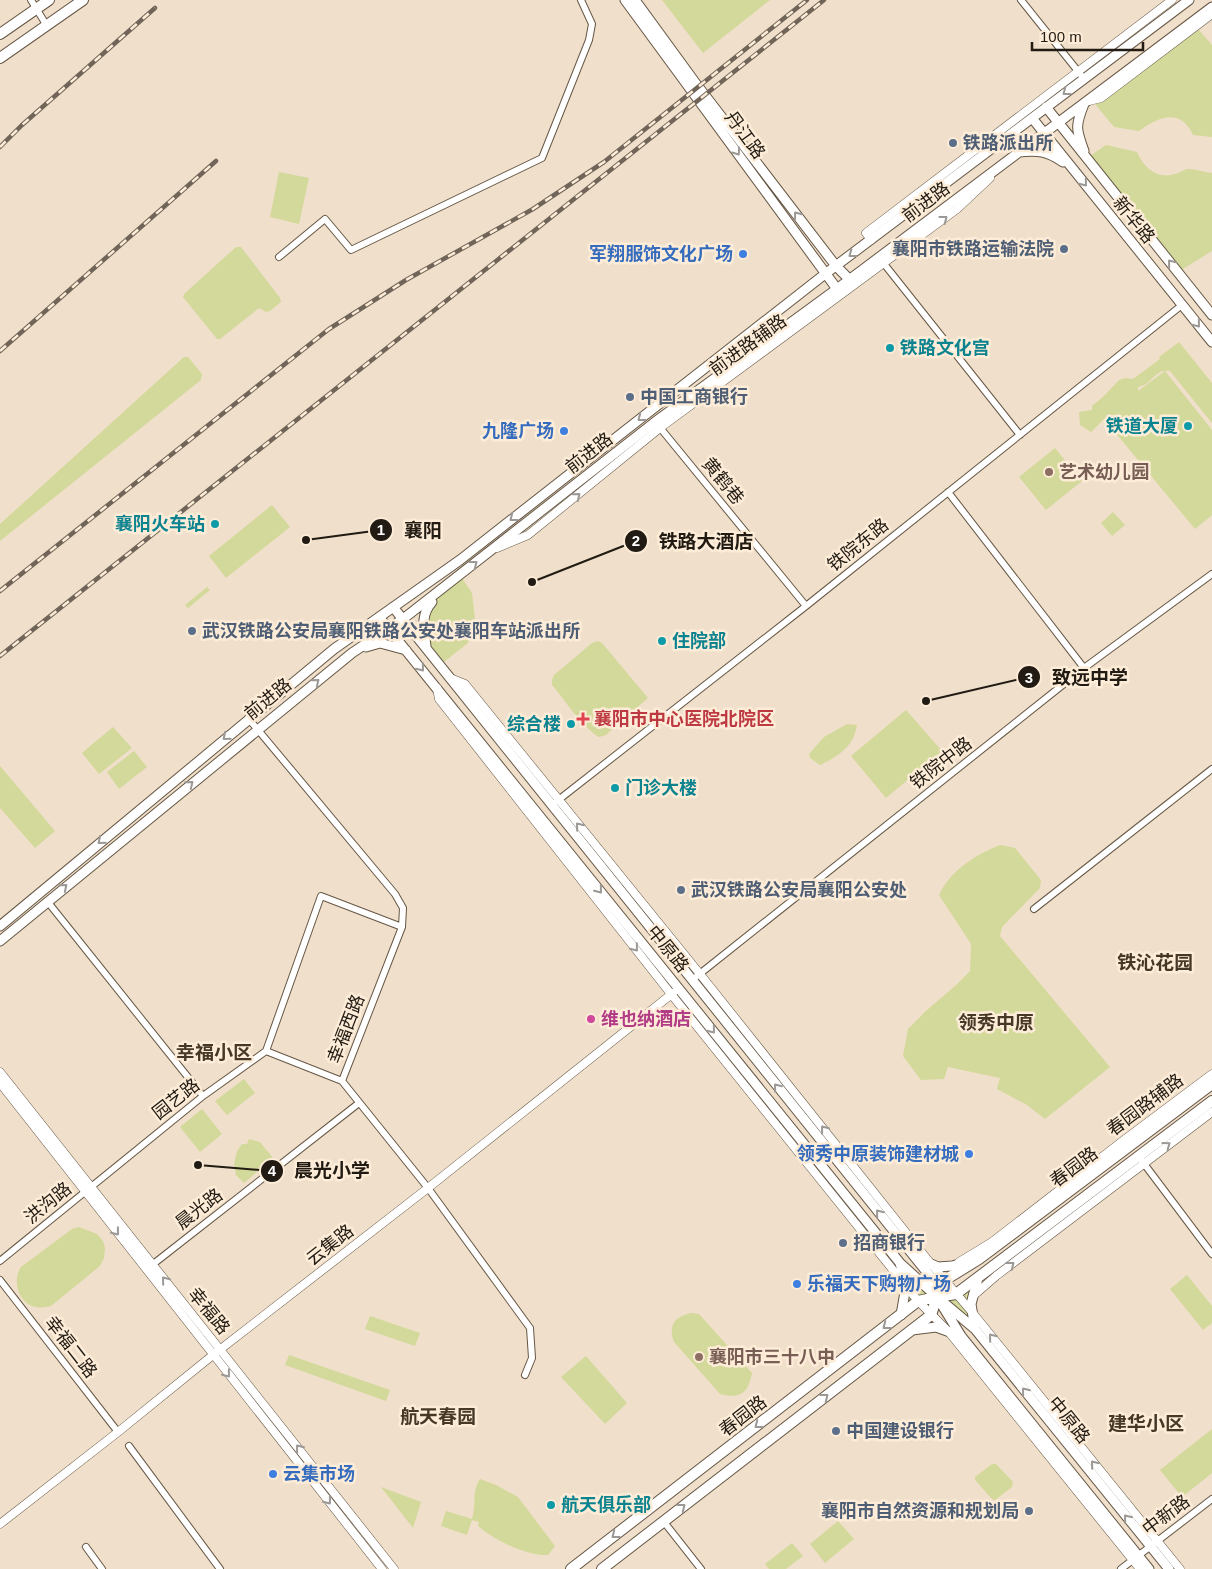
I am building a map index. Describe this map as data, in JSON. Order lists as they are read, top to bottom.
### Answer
{
  "streets": {
    "main road": [
      "丹江路",
      "前进路",
      "新华路",
      "中原路",
      "春园路"
    ],
    "street": [
      "前进路辅路",
      "黄鹤巷",
      "铁院东路",
      "铁院中路",
      "幸福西路",
      "园艺路",
      "春园路辅路",
      "洪沟路",
      "晨光路",
      "云集路",
      "幸福路",
      "幸福二路",
      "中新路"
    ]
  },
  "crossings": [
    ["丹江路", "前进路"],
    ["前进路", "新华路"],
    ["前进路", "前进路辅路"],
    ["前进路", "黄鹤巷"],
    ["前进路", "中原路"],
    ["前进路", "幸福西路"],
    ["新华路", "铁院东路"],
    ["前进路辅路", "黄鹤巷"],
    ["黄鹤巷", "铁院东路"],
    ["铁院东路", "中原路"],
    ["铁院中路", "中原路"],
    ["中原路", "春园路"],
    ["中原路", "云集路"],
    ["中原路", "中新路"],
    ["幸福西路", "晨光路"],
    ["幸福西路", "云集路"],
    ["园艺路", "洪沟路"],
    ["园艺路", "幸福路"],
    ["洪沟路", "幸福路"],
    ["晨光路", "幸福路"],
    ["云集路", "幸福路"],
    ["云集路", "幸福二路"]
  ],
  "districts": [
    "铁沁花园",
    "领秀中原",
    "幸福小区",
    "航天春园",
    "建华小区"
  ],
  "places": {
    "other": [
      "铁路派出所",
      "襄阳市铁路运输法院",
      "军翔服饰文化广场",
      "铁路文化宫",
      "中国工商银行",
      "铁道大厦",
      "九隆广场",
      "艺术幼儿园",
      "襄阳火车站",
      "襄阳",
      "铁路大酒店",
      "武汉铁路公安局襄阳铁路公安处襄阳车站派出所",
      "住院部",
      "致远中学",
      "综合楼",
      "门诊大楼",
      "武汉铁路公安局襄阳公安处",
      "维也纳酒店",
      "领秀中原装饰建材城",
      "晨光小学",
      "招商银行",
      "乐福天下购物广场",
      "襄阳市三十八中",
      "中国建设银行",
      "云集市场",
      "航天俱乐部",
      "襄阳市自然资源和规划局"
    ],
    "health": ["襄阳市中心医院北院区"]
  },
  "scale_bar": "100 m"
}
